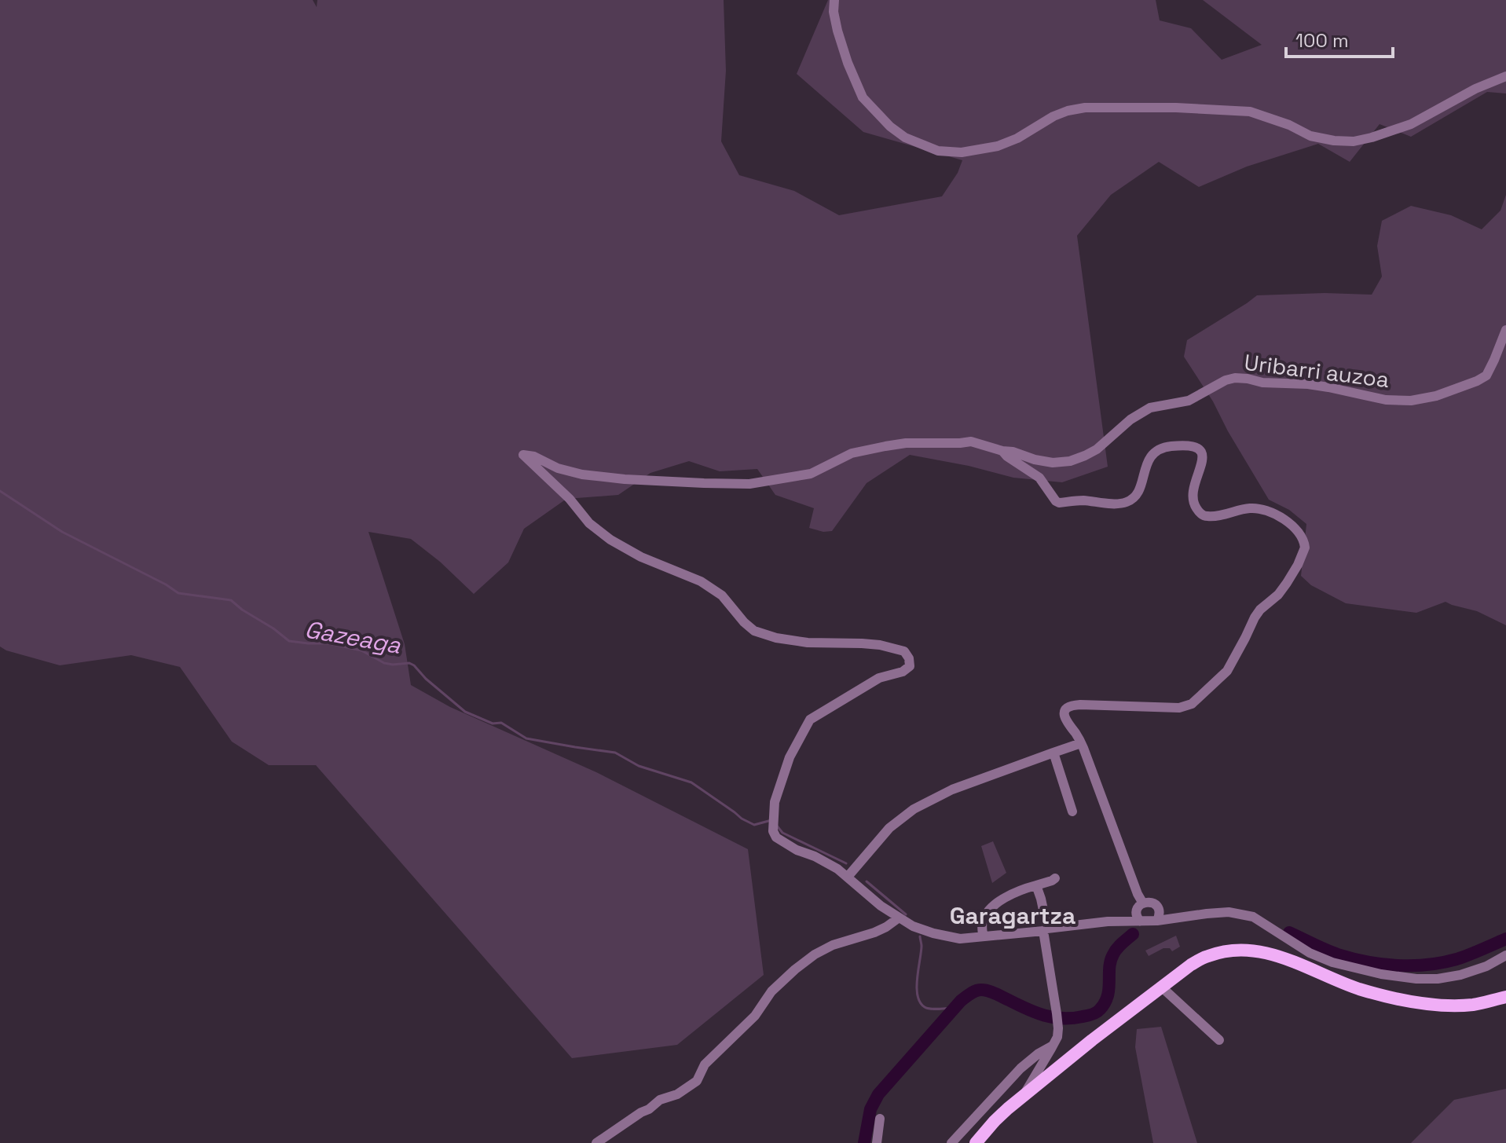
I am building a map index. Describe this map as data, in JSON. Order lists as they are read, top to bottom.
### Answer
{
  "streets": {
    "street": ["Uribarri auzoa"]
  },
  "districts": ["Garagartza"],
  "water": ["Gazeaga"],
  "scale_bar": "100 m"
}
